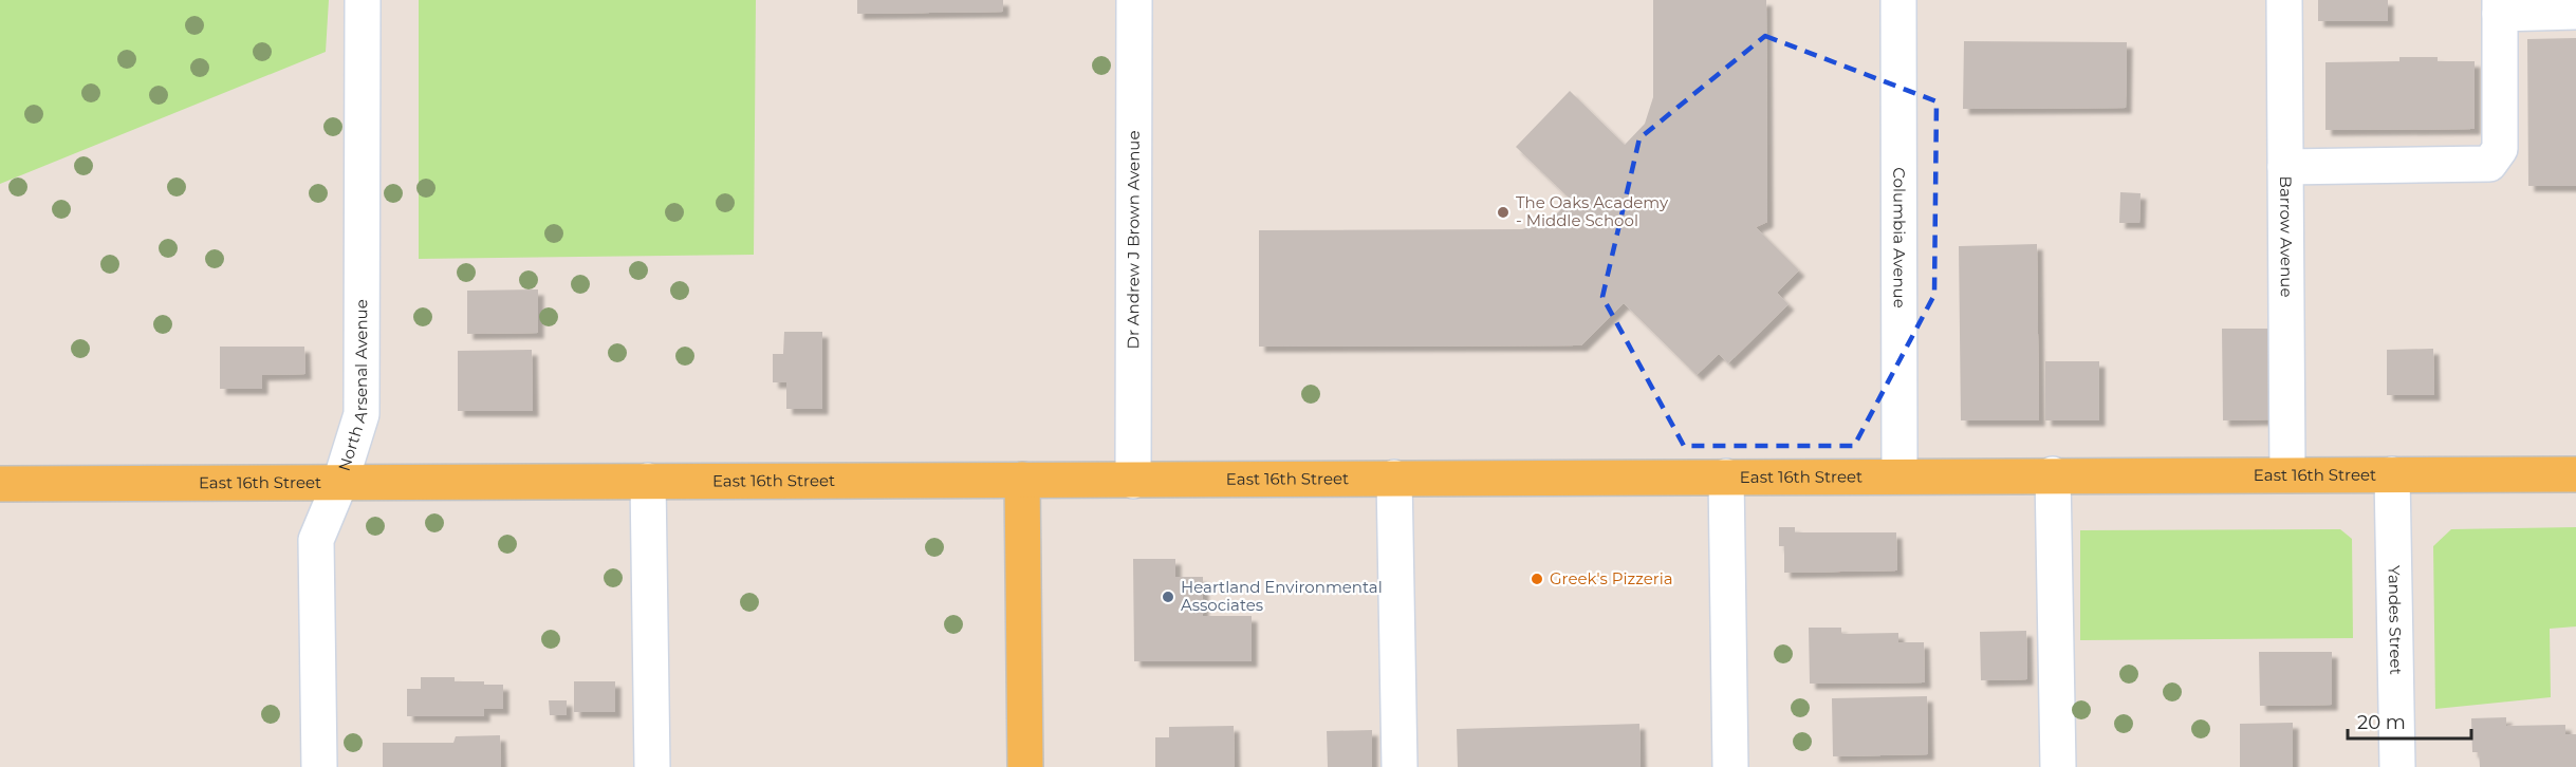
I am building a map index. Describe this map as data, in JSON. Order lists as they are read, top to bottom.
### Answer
{
  "streets": {
    "main road": ["East 16th Street"],
    "street": [
      "Barrow Avenue",
      "Columbia Avenue",
      "Dr Andrew J Brown Avenue",
      "North Arsenal Avenue",
      "Yandes Street"
    ]
  },
  "crossings": [
    ["Barrow Avenue", "East 16th Street"],
    ["Columbia Avenue", "East 16th Street"],
    ["Dr Andrew J Brown Avenue", "East 16th Street"],
    ["North Arsenal Avenue", "East 16th Street"],
    ["East 16th Street", "Yandes Street"]
  ],
  "places": ["The Oaks Academy - Middle School", "Greek's Pizzeria", "Heartland Environmental Associates"],
  "scale_bar": "20 m"
}
